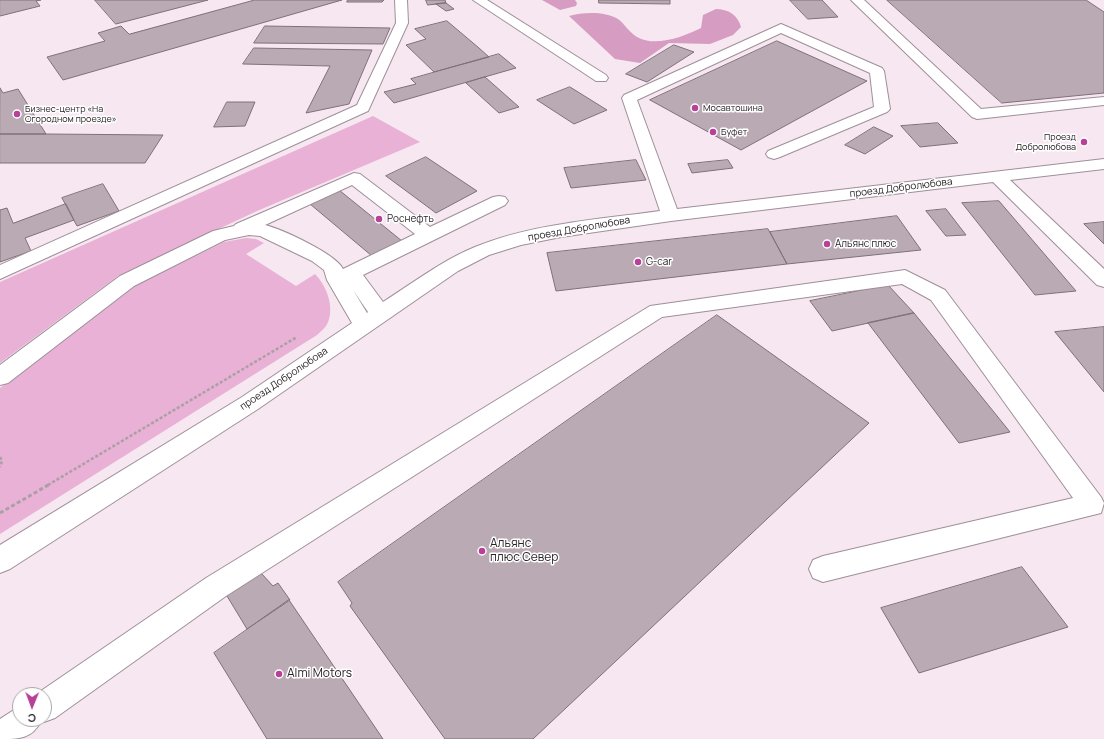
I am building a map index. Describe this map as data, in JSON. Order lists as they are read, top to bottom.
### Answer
{
  "streets": {
    "street": ["проезд Добролюбова"]
  },
  "places": [
    "Мосавтошина",
    "Бизнес-центр «На Огородном проезде»",
    "Буфет",
    "Проезд Добролюбова",
    "Роснефть",
    "Альянс плюс",
    "G-car",
    "Альянс плюс Север",
    "Almi Motors"
  ],
  "north": "bottom"
}
